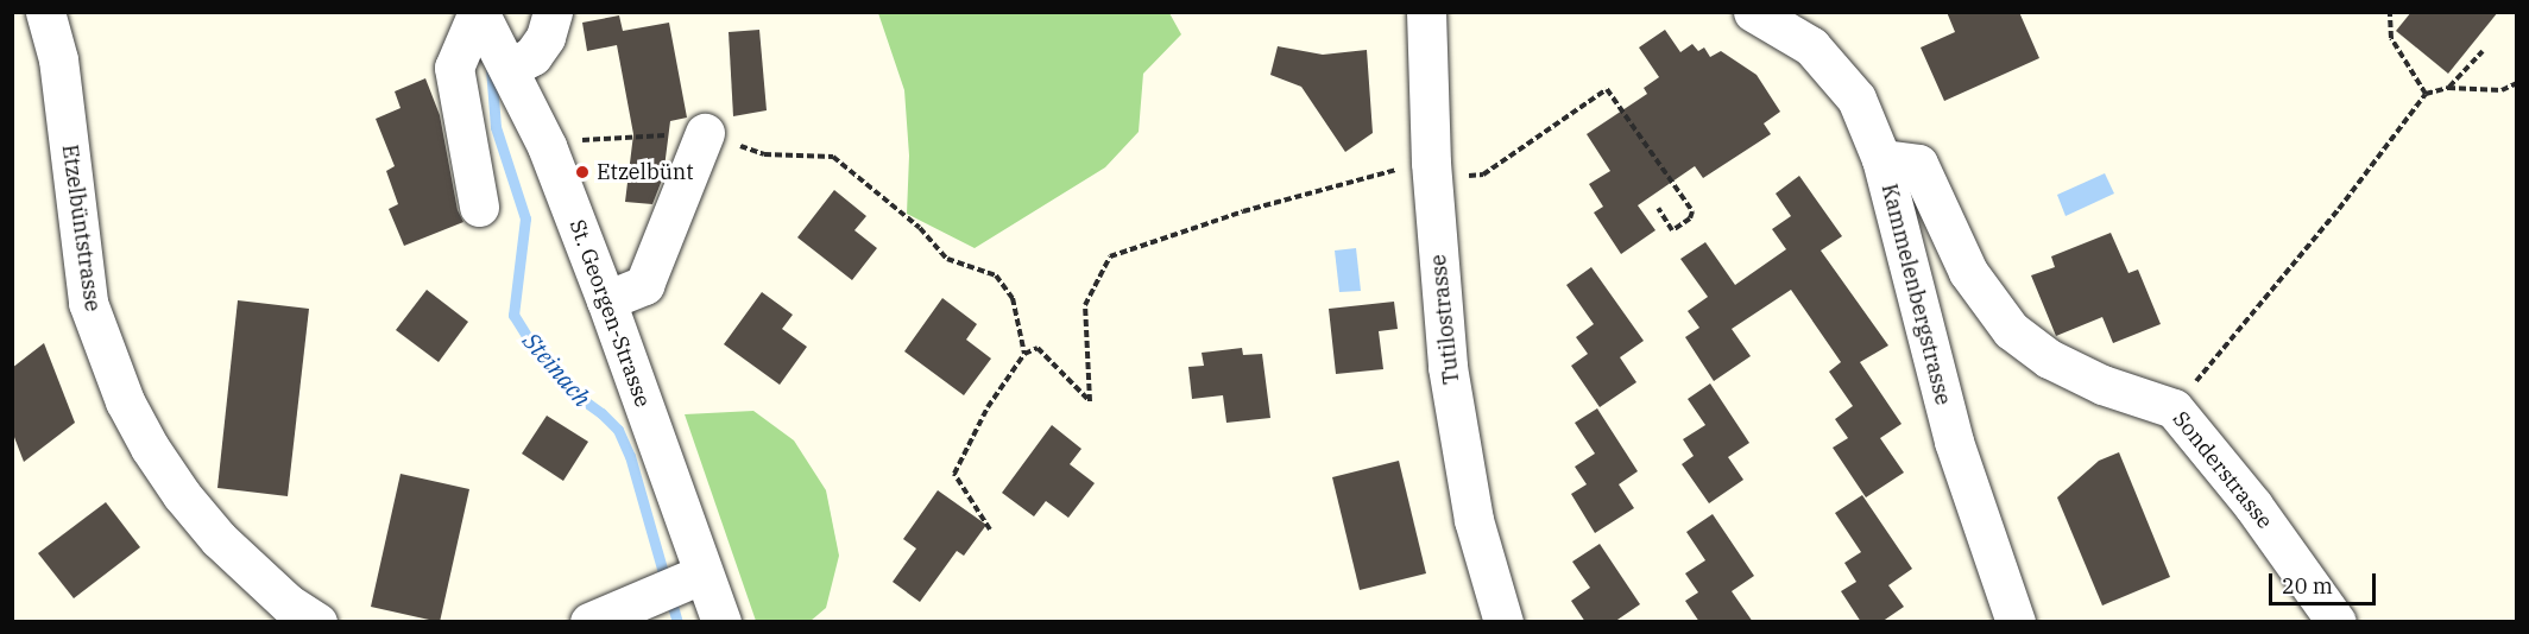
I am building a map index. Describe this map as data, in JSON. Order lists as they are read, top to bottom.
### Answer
{
  "streets": {
    "street": [
      "Etzelbüntstrasse",
      "Kammelenbergstrasse",
      "St. Georgen-Strasse",
      "Tutilostrasse",
      "Sonderstrasse"
    ]
  },
  "crossings": [
    ["Kammelenbergstrasse", "Sonderstrasse"]
  ],
  "water": ["Steinach"],
  "places": ["Etzelbünt"],
  "scale_bar": "20 m"
}
